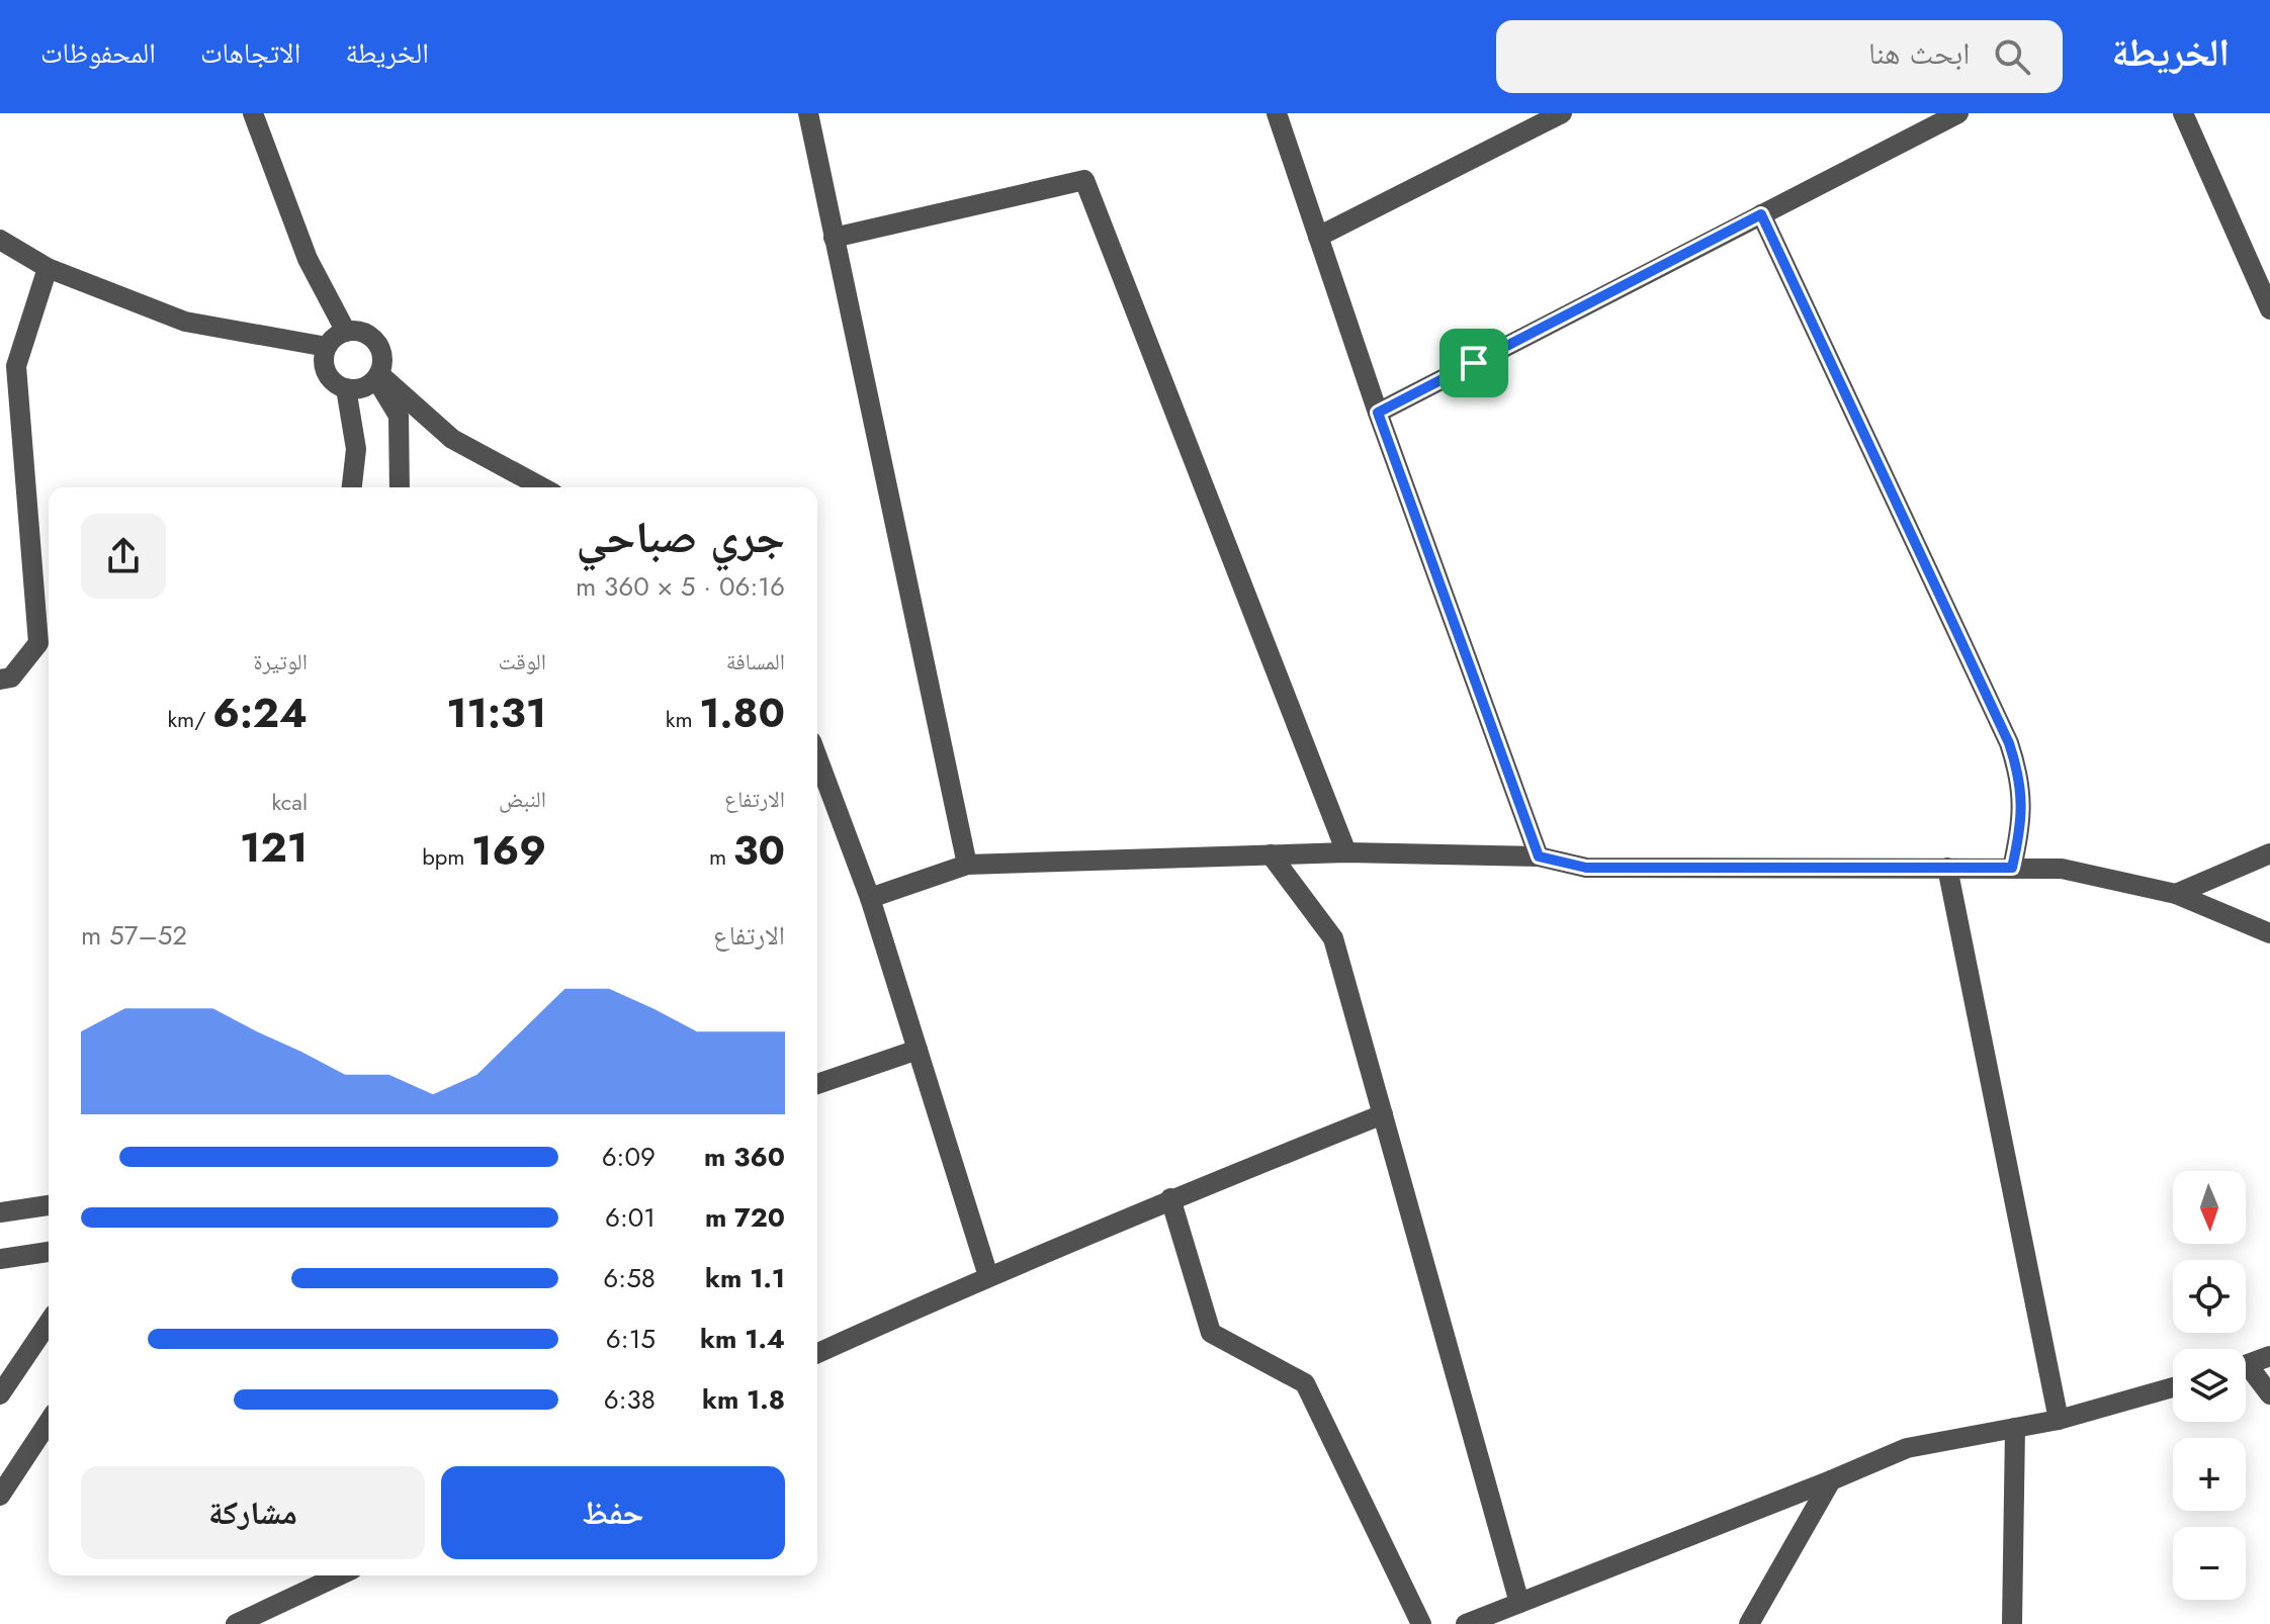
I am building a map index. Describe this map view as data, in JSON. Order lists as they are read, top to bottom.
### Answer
{
  "north": "bottom",
  "page": {
    "header": "الخريطة",
    "search": "ابحث هنا",
    "nav": ["الخريطة", "الاتجاهات", "المحفوظات"],
    "heading": ["جري صباحي", "06:16 · 5 × 360 m"],
    "stats": [
      ["المسافة", "1.80 km"],
      ["الوقت", "11:31"],
      ["الوتيرة", "6:24 /km"],
      ["الارتفاع", "30 m"],
      ["النبض", "169 bpm"],
      ["kcal", "121"]
    ],
    "chart": ["الارتفاع", "52–57 m"],
    "list": [
      {
        "name": "360 m",
        "note": "6:09"
      },
      {
        "name": "720 m",
        "note": "6:01"
      },
      {
        "name": "1.1 km",
        "note": "6:58"
      },
      {
        "name": "1.4 km",
        "note": "6:15"
      },
      {
        "name": "1.8 km",
        "note": "6:38"
      }
    ],
    "map_buttons": ["+", "−"],
    "buttons": ["حفظ", "مشاركة"]
  }
}
